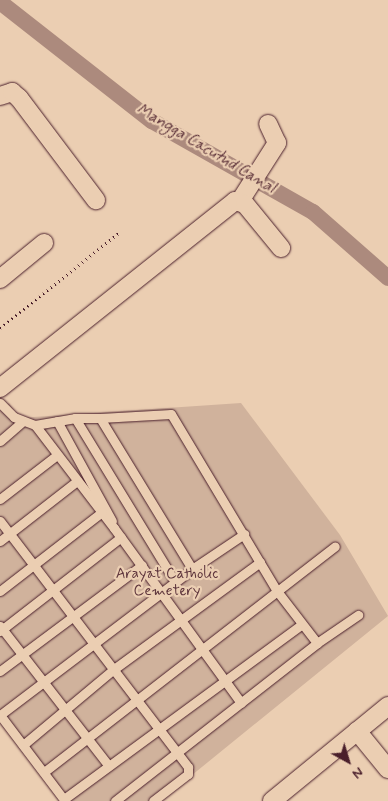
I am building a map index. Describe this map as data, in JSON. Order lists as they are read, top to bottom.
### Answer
{
  "water": ["Mangga Cacutud Canal"],
  "parks": ["Arayat Catholic Cemetery"],
  "north": "bottom right"
}
